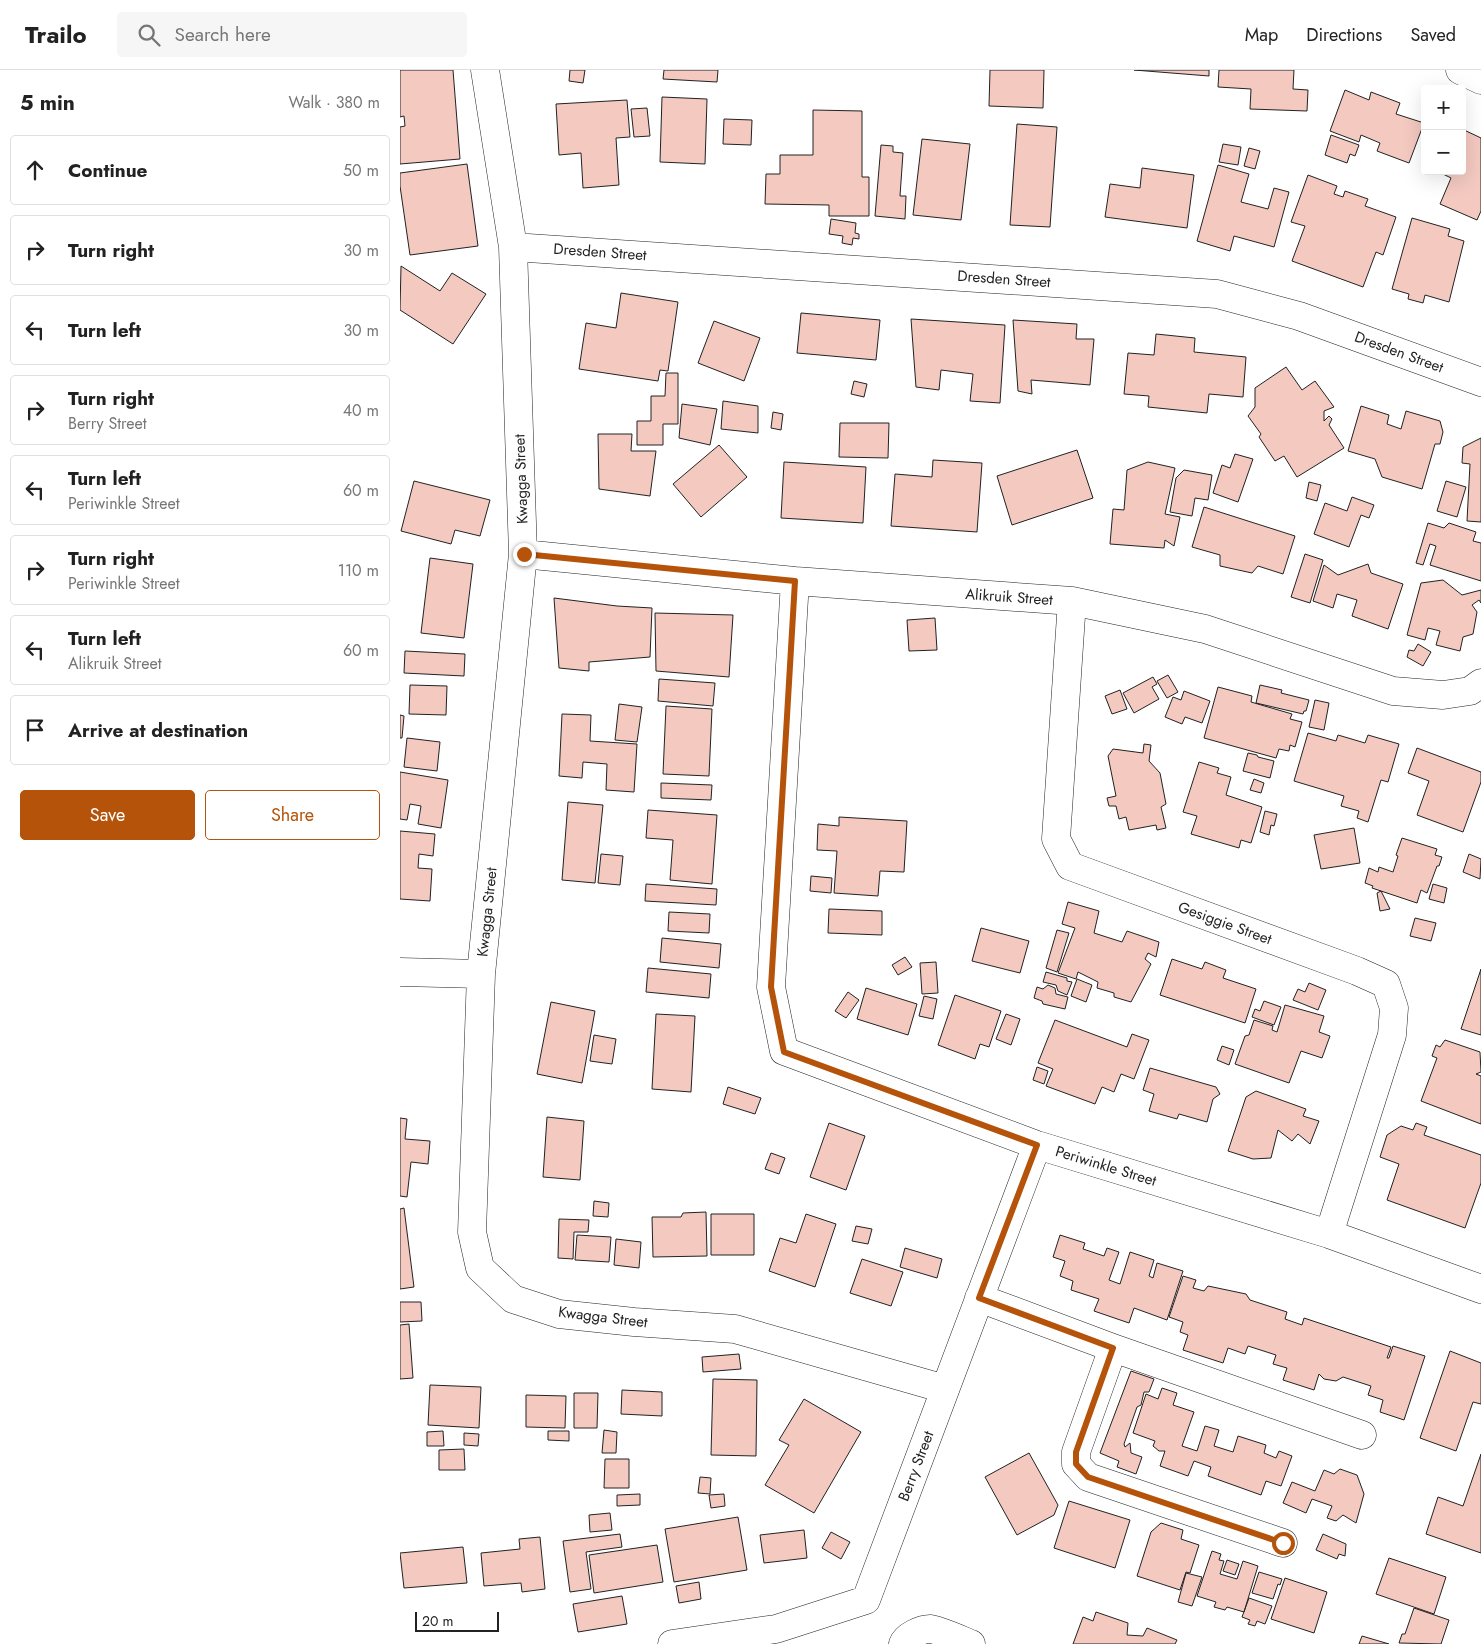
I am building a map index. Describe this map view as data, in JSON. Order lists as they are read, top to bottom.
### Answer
{
  "streets": {
    "street": [
      "Dresden Street",
      "Kwagga Street",
      "Alikruik Street",
      "Gesiggie Street",
      "Periwinkle Street",
      "Berry Street"
    ]
  },
  "crossings": [
    ["Dresden Street", "Kwagga Street"],
    ["Kwagga Street", "Alikruik Street"],
    ["Kwagga Street", "Berry Street"],
    ["Alikruik Street", "Gesiggie Street"],
    ["Alikruik Street", "Periwinkle Street"],
    ["Gesiggie Street", "Periwinkle Street"],
    ["Periwinkle Street", "Berry Street"]
  ],
  "scale_bar": "20 m",
  "page": {
    "header": "Trailo",
    "search": "Search here",
    "nav": ["Map", "Directions", "Saved"],
    "heading": ["5 min", "Walk · 380 m"],
    "map_buttons": ["+", "−"],
    "list": [
      ["Continue", "50 m"],
      ["Turn right", "30 m"],
      ["Turn left", "30 m"],
      ["Turn right", "Berry Street", "40 m"],
      ["Turn left", "Periwinkle Street", "60 m"],
      ["Turn right", "Periwinkle Street", "110 m"],
      ["Turn left", "Alikruik Street", "60 m"],
      "Arrive at destination"
    ],
    "buttons": ["Save", "Share"],
    "scale": "20 m"
  }
}
